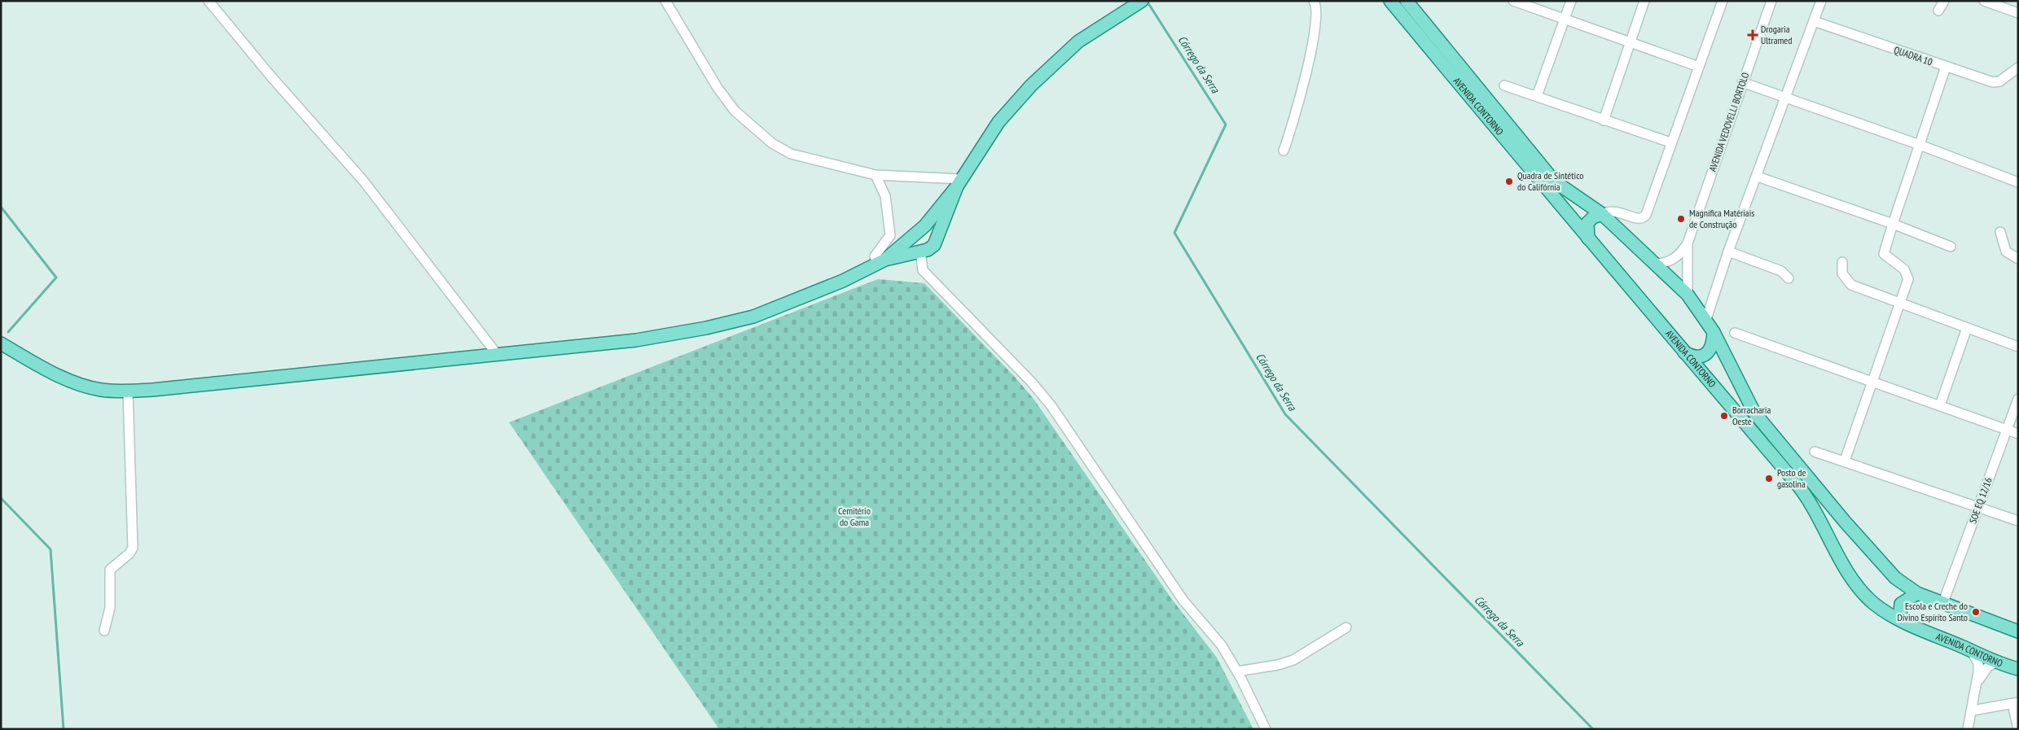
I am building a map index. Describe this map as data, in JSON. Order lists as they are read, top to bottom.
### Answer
{
  "streets": {
    "main road": ["AVENIDA CONTORNO"],
    "street": ["QUADRA 10", "AVENIDA VEDOVELLI BORTOLO", "SOE EQ 12/16"]
  },
  "crossings": [
    ["AVENIDA CONTORNO", "AVENIDA VEDOVELLI BORTOLO"],
    ["AVENIDA CONTORNO", "SOE EQ 12/16"]
  ],
  "water": ["Córrego da Serra"],
  "parks": ["Cemitério do Gama"],
  "places": {
    "health": ["Drogaria Ultramed"],
    "other": [
      "Quadra de Sintético do Califórnia",
      "Magnífica Matériais de Construção",
      "Borracharia Oeste",
      "Posto de gasolina",
      "Escola e Creche do Divino Espírito Santo"
    ]
  }
}
